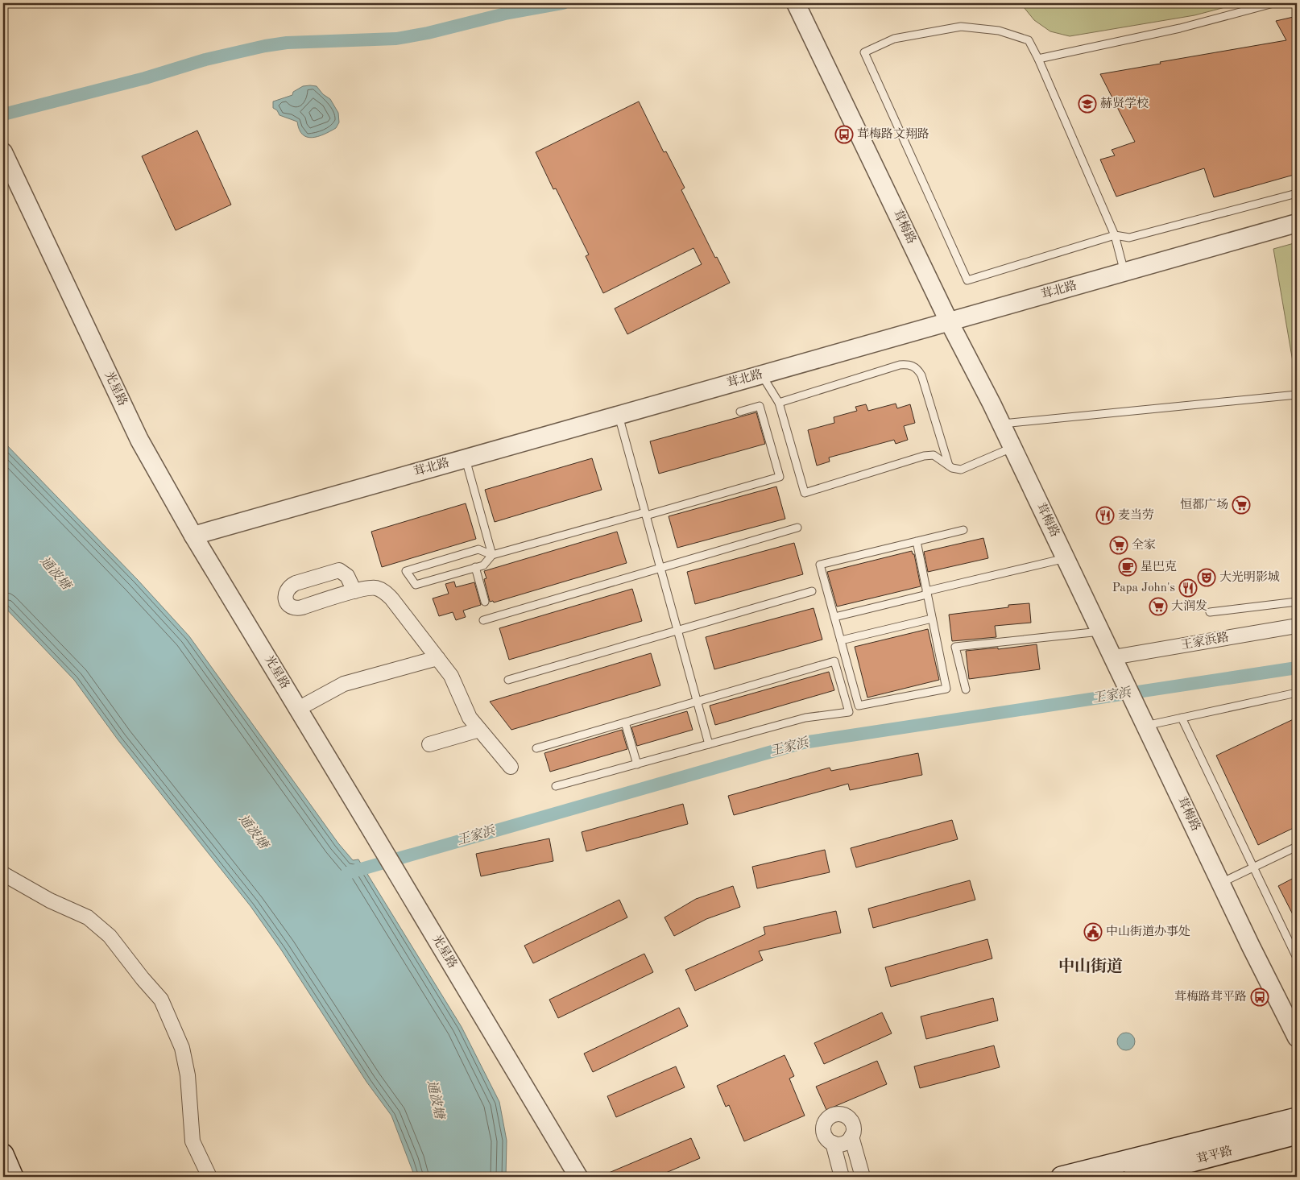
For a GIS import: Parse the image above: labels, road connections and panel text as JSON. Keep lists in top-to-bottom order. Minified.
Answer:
{"streets":{"main road":["茸平路"],"street":["茸梅路","茸北路","光星路","王家浜路"]},"crossings":[["茸梅路","茸北路"],["茸梅路","王家浜路"],["茸北路","光星路"]],"districts":["中山街道"],"water":["通波塘","王家浜"],"places":{"school or university":["赫贤学校"],"bus stop":["茸梅路文翔路","茸梅路茸平路"],"supermarket":["恒都广场","全家","大润发"],"restaurant":["麦当劳","Papa John's"],"cafe":["星巴克"],"theatre":["大光明影城"],"public building":["中山街道办事处"]}}
